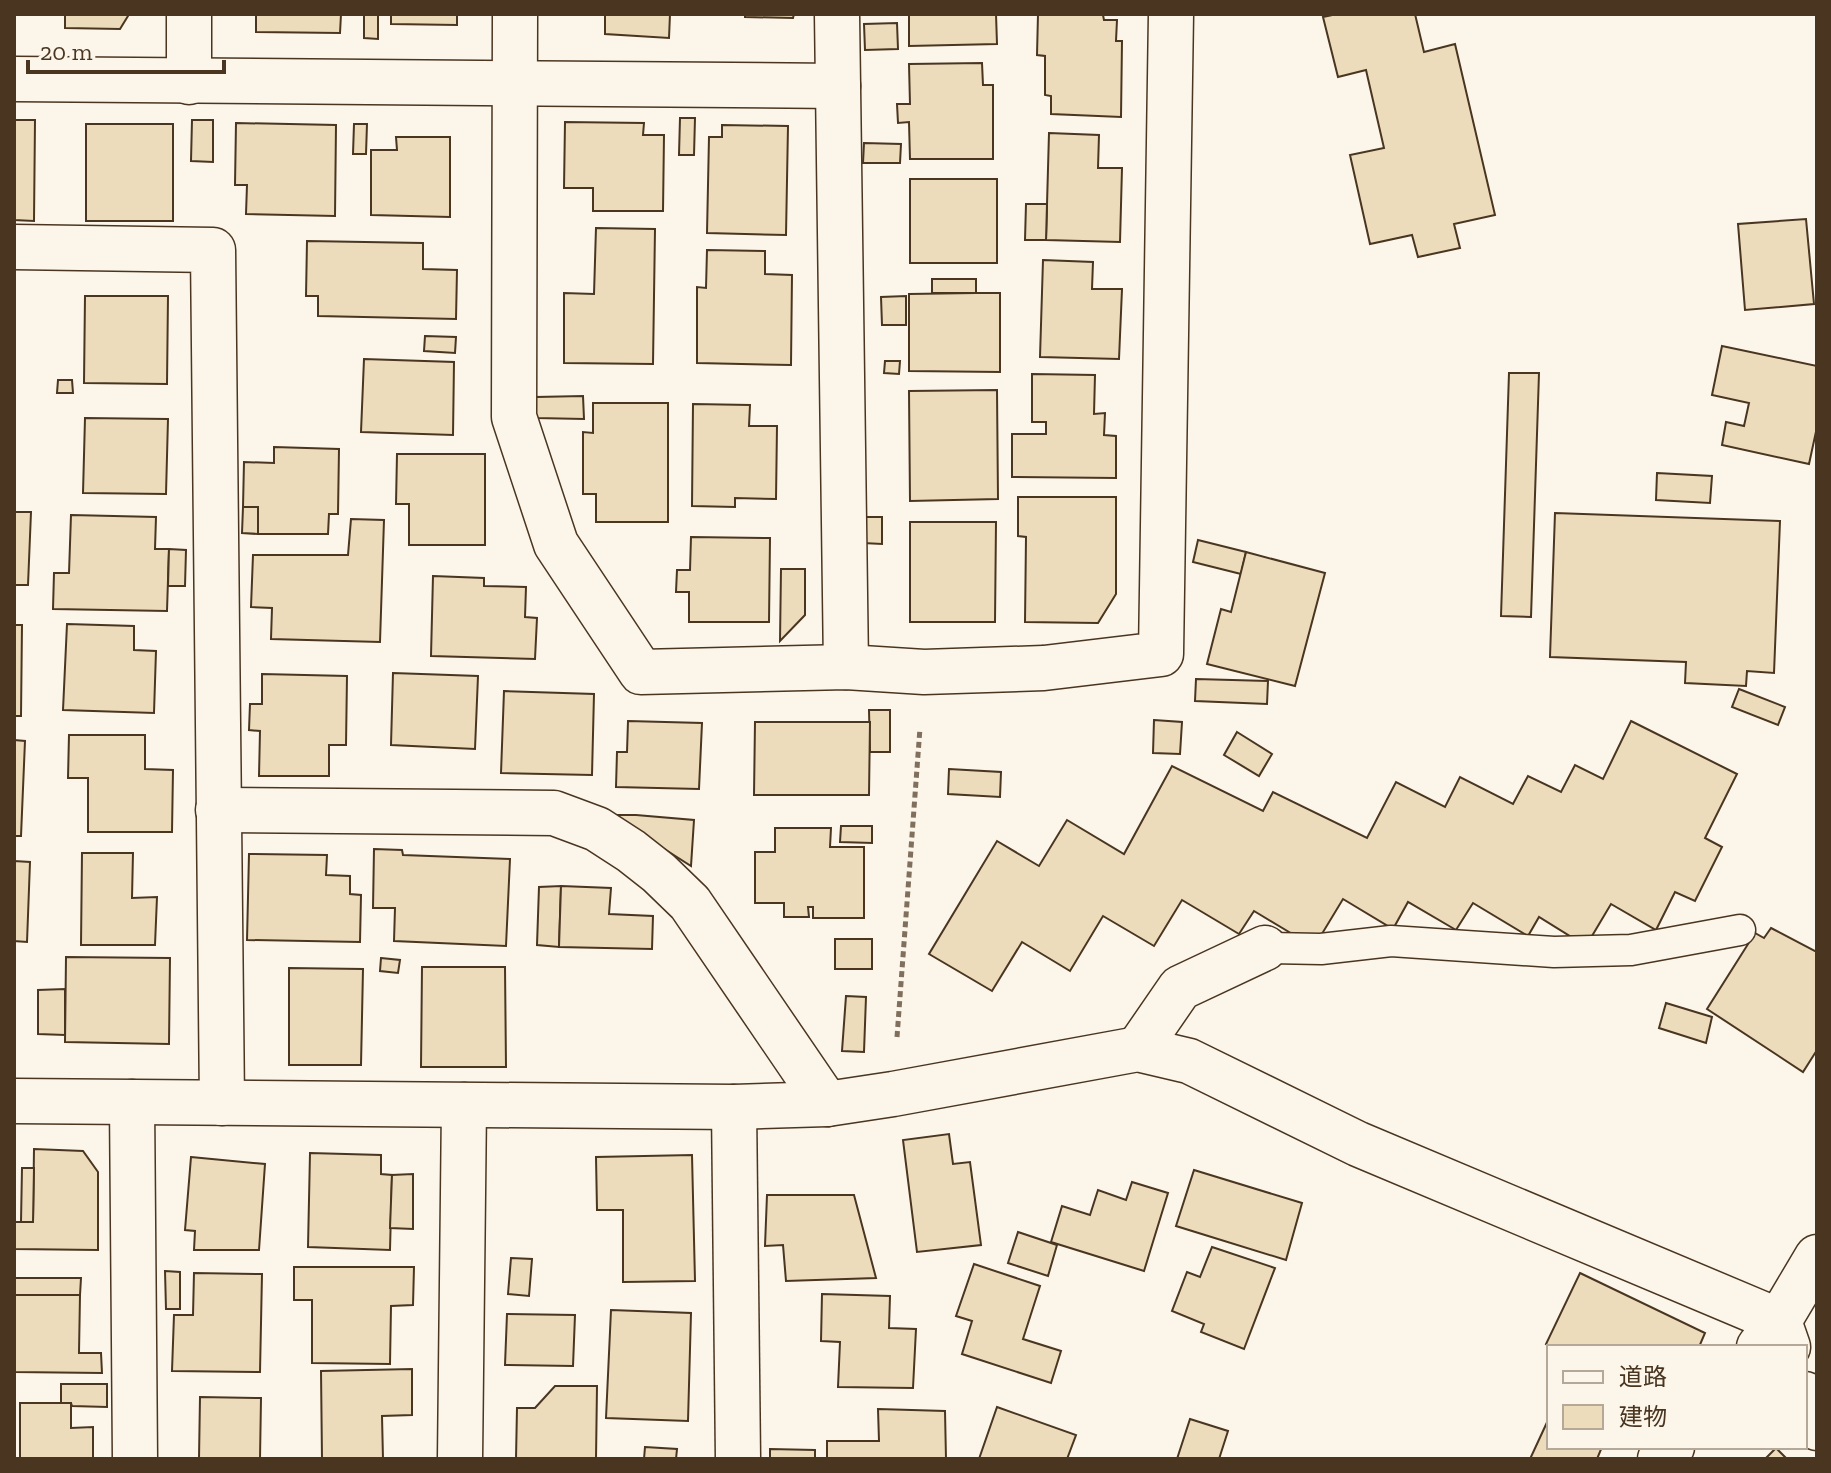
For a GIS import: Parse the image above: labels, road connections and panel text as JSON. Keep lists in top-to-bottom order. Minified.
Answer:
{"legend":["道路","建物"],"scale_bar":"20 m"}
